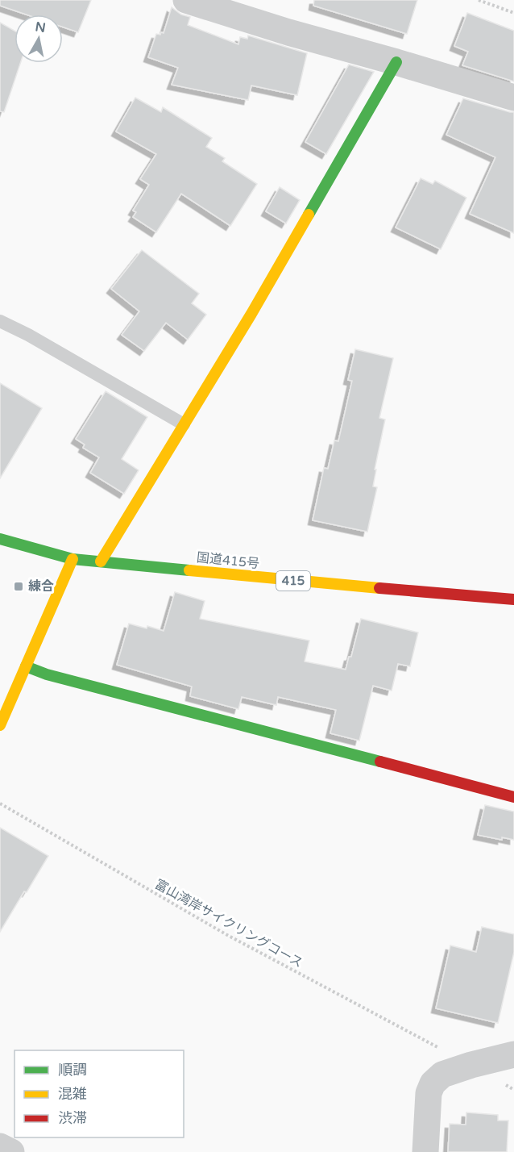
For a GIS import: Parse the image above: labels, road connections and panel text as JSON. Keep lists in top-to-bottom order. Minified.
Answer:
{"streets":{"main road":["国道415号","415"],"path":["富山湾岸サイクリングコース"]},"places":{"transit":["練合"]},"legend":["順調","混雑","渋滞"],"north":"top"}
